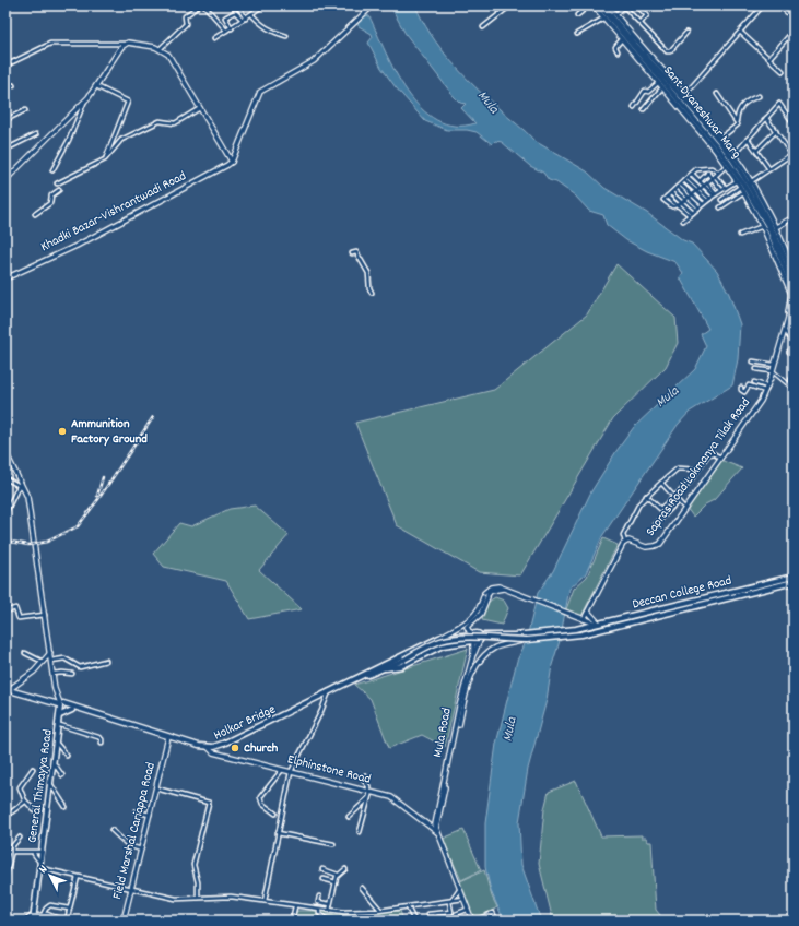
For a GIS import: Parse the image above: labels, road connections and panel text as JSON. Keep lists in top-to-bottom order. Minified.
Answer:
{"streets":{"main road":["Sant Dyaneshwar Marg","Deccan College Road","Elphinstone Road","General Thimayya Road"],"street":["Khadki Bazar-Vishrantwadi Road","Sapras Road Lokmanya Tilak Road","Mula Road","Field Marshal Cariappa Road"]},"crossings":[["Sant Dyaneshwar Marg","Sapras Road Lokmanya Tilak Road"],["Mula Road","Elphinstone Road"],["Elphinstone Road","General Thimayya Road"],["Elphinstone Road","Field Marshal Cariappa Road"]],"water":["Mula"],"places":["Ammunition Factory Ground","Church"],"north":"top left"}
